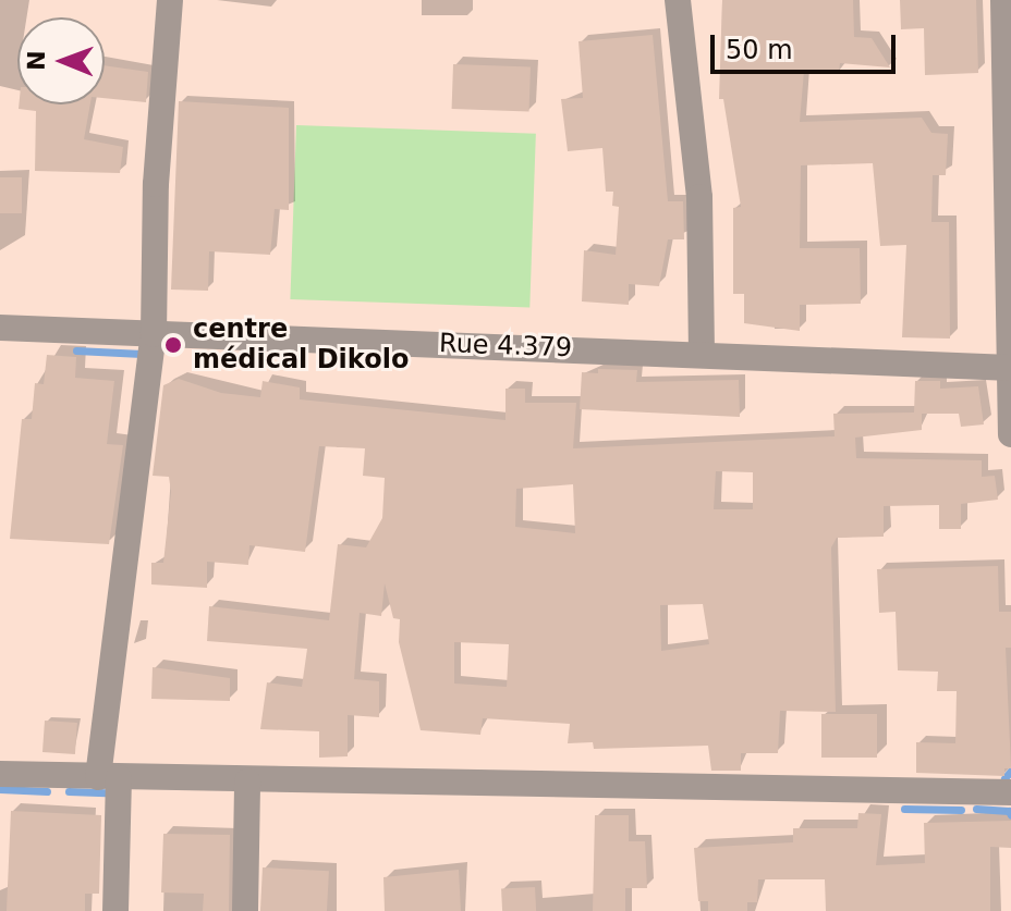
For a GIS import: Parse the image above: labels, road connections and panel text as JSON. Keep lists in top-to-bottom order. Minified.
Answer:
{"streets":{"street":["Rue 4.379"]},"places":["centre médical Dikolo"],"scale_bar":"50 m","north":"left"}
